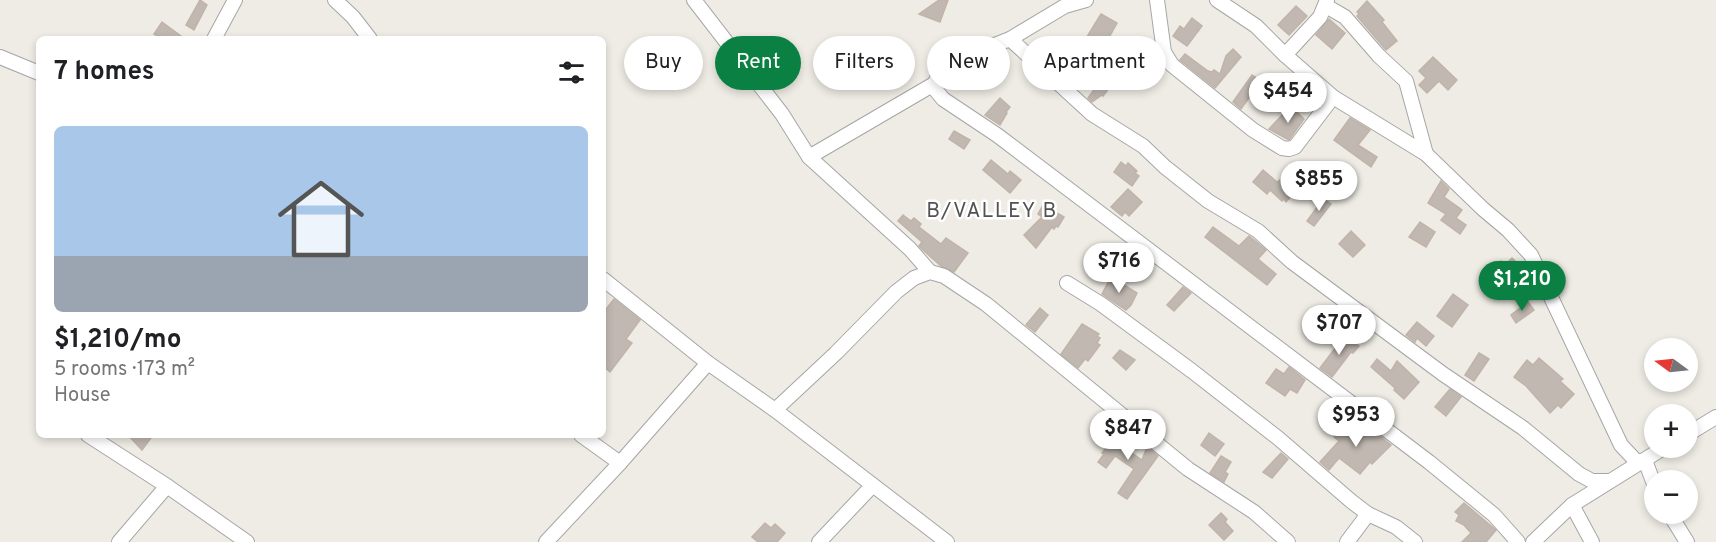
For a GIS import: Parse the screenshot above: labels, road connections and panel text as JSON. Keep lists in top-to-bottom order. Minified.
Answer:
{"districts":["B/VALLEY B"],"north":"left","page":{"chip":["Buy","Rent","Filters","New","Apartment"],"heading":"7 homes","price":["$454","$855","$716","$1,210","$707","$953","$847"],"list":[{"name":"$1,210/mo","note":"5 rooms · 173 m² · House"}],"map_buttons":["+","−"]}}
